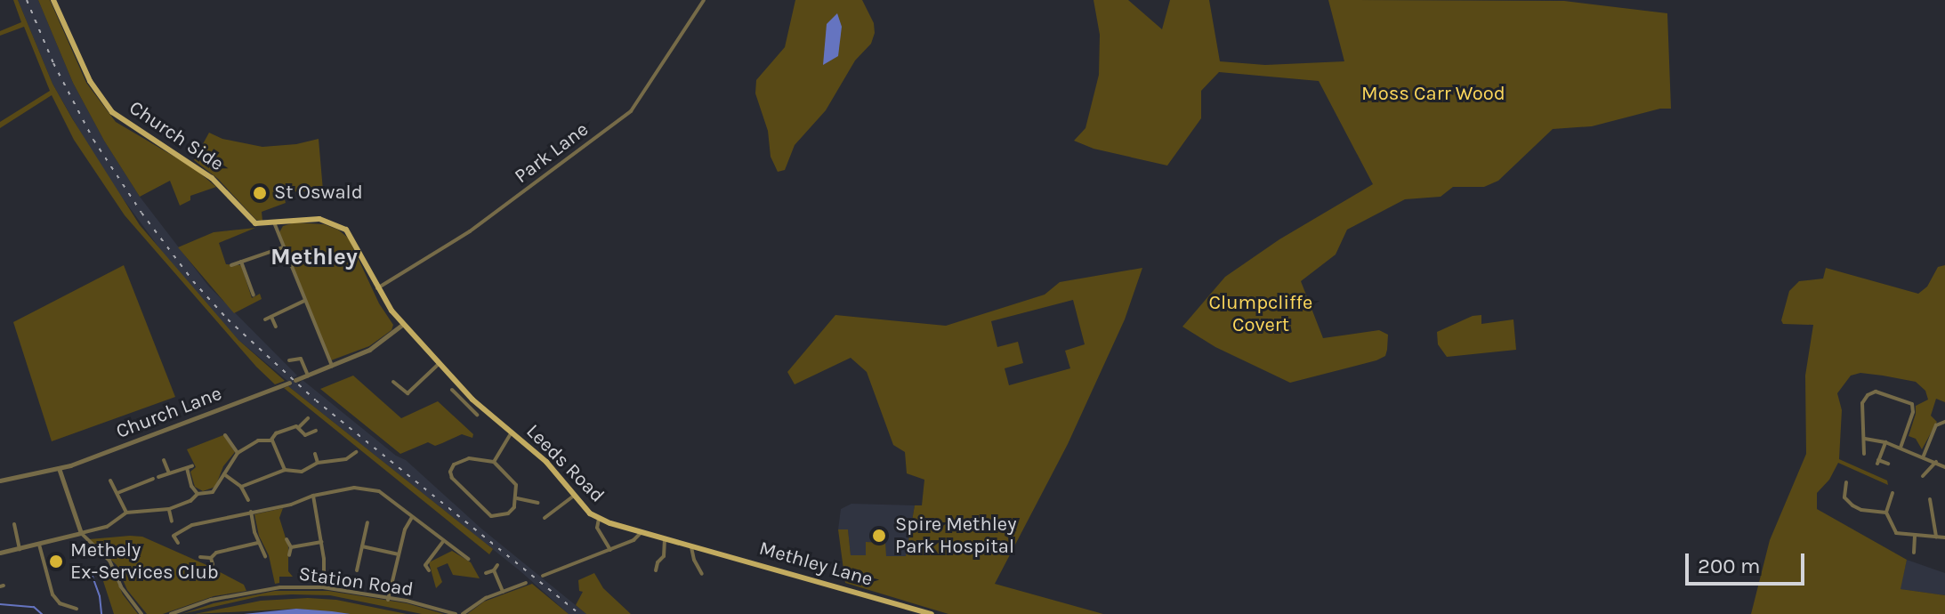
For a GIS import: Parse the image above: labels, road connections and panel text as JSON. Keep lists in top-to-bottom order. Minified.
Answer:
{"streets":{"main road":["Church Side","Leeds Road","Methley Lane"],"street":["Park Lane","Church Lane","Station Road"]},"crossings":[["Church Side","Park Lane"],["Church Side","Church Lane"],["Church Side","Leeds Road"],["Church Lane","Leeds Road"],["Leeds Road","Methley Lane"]],"districts":["Methley"],"parks":["Moss Carr Wood","Clumpcliffe Covert"],"places":["St Oswald","Spire Methley Park Hospital","Methely Ex-Services Club"],"scale_bar":"200 m"}
